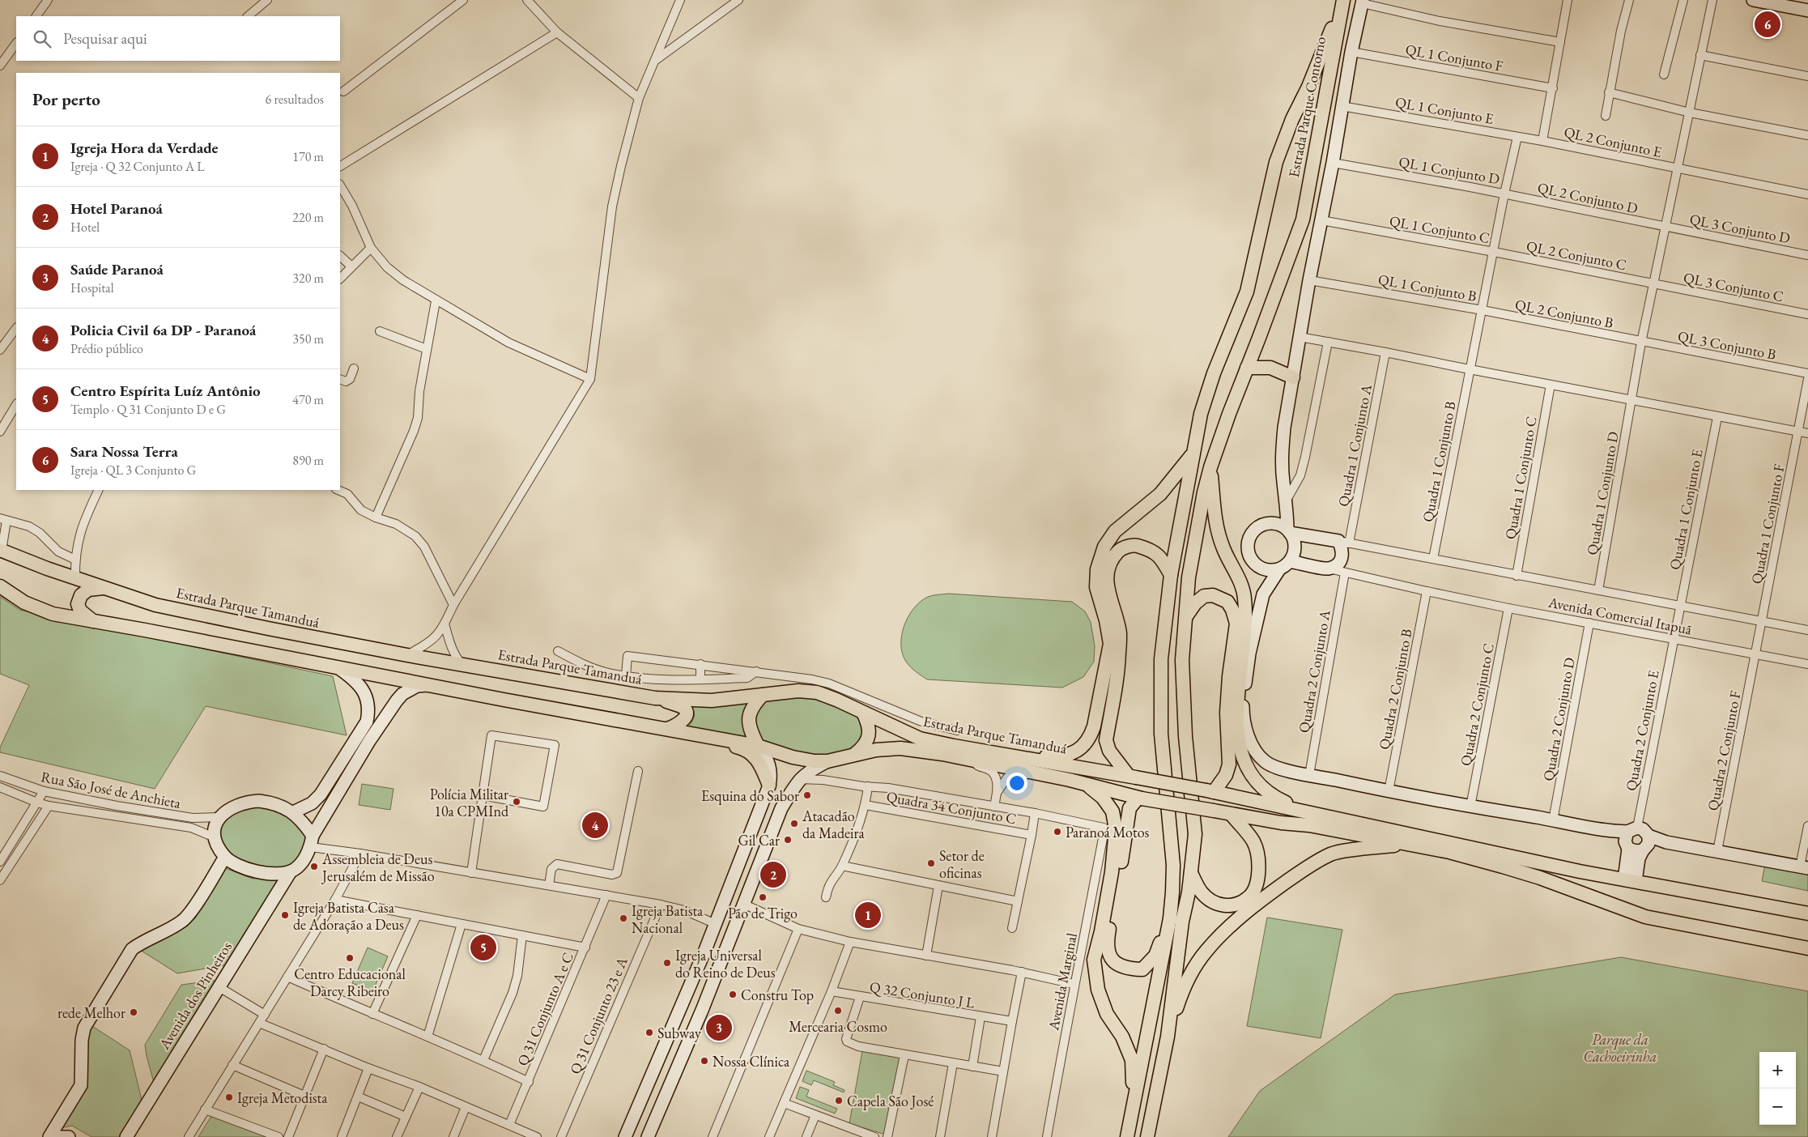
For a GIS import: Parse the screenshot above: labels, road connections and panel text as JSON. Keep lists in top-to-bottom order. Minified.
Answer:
{"streets":{"main road":["Estrada Parque Contorno","Estrada Parque Tamanduá"],"street":["QL 1 Conjunto F","QL 1 Conjunto E","QL 2 Conjunto E","QL 1 Conjunto D","QL 2 Conjunto D","QL 3 Conjunto D","QL 1 Conjunto C","QL 2 Conjunto C","QL 3 Conjunto C","QL 1 Conjunto B","QL 2 Conjunto B","QL 3 Conjunto B","Quadra 1 Conjunto A","Quadra 1 Conjunto B","Quadra 1 Conjunto C","Quadra 1 Conjunto D","Quadra 1 Conjunto E","Quadra 1 Conjunto F","Avenida Comercial Itapuã","Quadra 2 Conjunto A","Quadra 2 Conjunto B","Quadra 2 Conjunto C","Quadra 2 Conjunto D","Quadra 2 Conjunto E","Quadra 2 Conjunto F","Rua São José de Anchieta","Quadra 34 Conjunto C","Avenida Marginal","Q 32 Conjunto J L","Avenida dos Pinheiros","Q 31 Conjunto A e C","Q 31 Conjunto 23 e A"]},"crossings":[["QL 1 Conjunto E","QL 2 Conjunto E"],["QL 1 Conjunto E","QL 1 Conjunto D"],["QL 2 Conjunto E","Quadra 1 Conjunto D"],["QL 1 Conjunto D","QL 2 Conjunto D"],["QL 1 Conjunto D","QL 1 Conjunto C"],["QL 2 Conjunto D","QL 3 Conjunto D"],["QL 2 Conjunto D","QL 1 Conjunto C"],["QL 2 Conjunto D","Quadra 1 Conjunto D"],["QL 3 Conjunto D","Quadra 1 Conjunto D"],["QL 1 Conjunto C","QL 2 Conjunto C"],["QL 1 Conjunto C","QL 1 Conjunto B"],["QL 2 Conjunto C","QL 3 Conjunto C"],["QL 2 Conjunto C","QL 1 Conjunto B"],["QL 2 Conjunto C","Quadra 1 Conjunto D"],["QL 3 Conjunto C","Quadra 1 Conjunto D"],["QL 1 Conjunto B","QL 2 Conjunto B"],["QL 1 Conjunto B","Quadra 1 Conjunto B"],["QL 2 Conjunto B","QL 3 Conjunto B"],["QL 2 Conjunto B","Quadra 1 Conjunto B"],["QL 2 Conjunto B","Quadra 1 Conjunto D"],["QL 3 Conjunto B","Quadra 1 Conjunto D"],["Quadra 1 Conjunto A","Avenida Comercial Itapuã"],["Quadra 1 Conjunto B","Avenida Comercial Itapuã"],["Quadra 1 Conjunto C","Avenida Comercial Itapuã"],["Quadra 1 Conjunto D","Avenida Comercial Itapuã"],["Quadra 1 Conjunto E","Avenida Comercial Itapuã"],["Quadra 1 Conjunto E","Quadra 2 Conjunto E"],["Quadra 1 Conjunto F","Avenida Comercial Itapuã"],["Quadra 1 Conjunto F","Quadra 2 Conjunto F"],["Avenida Comercial Itapuã","Quadra 2 Conjunto A"],["Avenida Comercial Itapuã","Quadra 2 Conjunto B"],["Avenida Comercial Itapuã","Quadra 2 Conjunto C"],["Avenida Comercial Itapuã","Quadra 2 Conjunto D"],["Avenida Comercial Itapuã","Quadra 2 Conjunto E"],["Avenida Comercial Itapuã","Quadra 2 Conjunto F"],["Rua São José de Anchieta","Avenida dos Pinheiros"]],"parks":["Parque da Cachoeirinha"],"places":["Esquina do Sabor","Polícia Militar 10a CPMInd","Atacadão da Madeira","Paranoá Motos","Gil Car","Setor de oficinas","Assembleia de Deus Jerusalém de Missão","Pão de Trigo","Igreja Batista Casa de Adoração a Deus","Igreja Batista Nacional","Centro Educacional Darcy Ribeiro","Igreja Universal do Reino de Deus","Constru Top","Mercearia Cosmo","rede Melhor","Subway","Nossa Clínica","Igreja Metodista","Capela São José"],"page":{"pins":["6","4","2","1","5","3"],"search":"Pesquisar aqui","heading":["Por perto","6 resultados"],"list":[{"mark":"1","name":"Igreja Hora da Verdade","note":"Igreja · Q 32 Conjunto A L","value":"170 m"},{"mark":"2","name":"Hotel Paranoá","note":"Hotel","value":"220 m"},{"mark":"3","name":"Saúde Paranoá","note":"Hospital","value":"320 m"},{"mark":"4","name":"Policia Civil 6a DP - Paranoá","note":"Prédio público","value":"350 m"},{"mark":"5","name":"Centro Espírita Luíz Antônio","note":"Templo · Q 31 Conjunto D e G","value":"470 m"},{"mark":"6","name":"Sara Nossa Terra","note":"Igreja · QL 3 Conjunto G","value":"890 m"}],"map_buttons":["+","−"]}}
